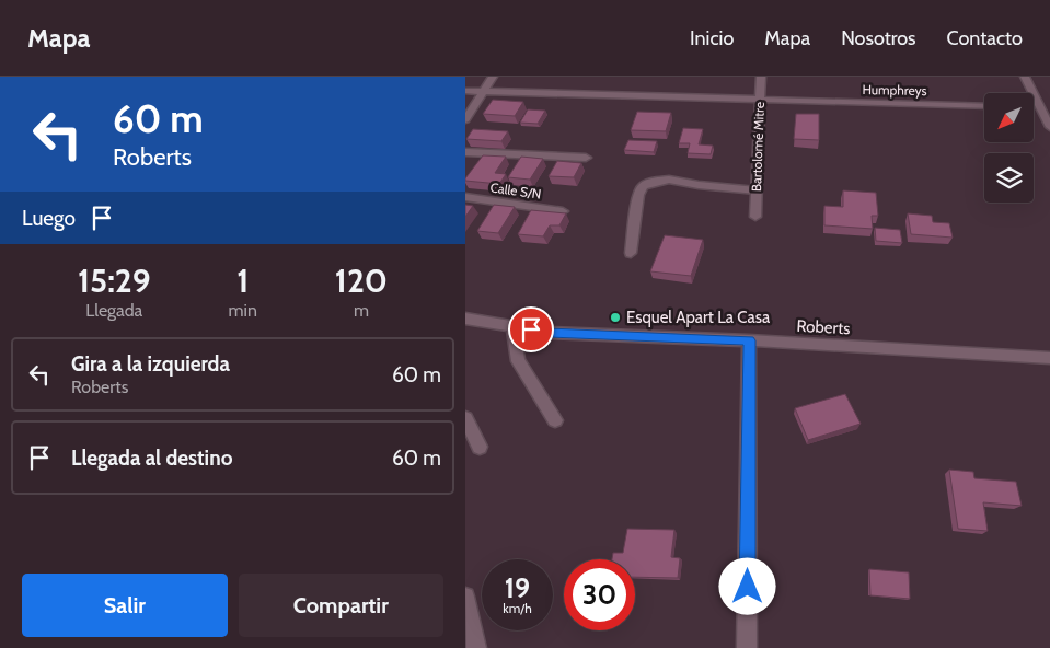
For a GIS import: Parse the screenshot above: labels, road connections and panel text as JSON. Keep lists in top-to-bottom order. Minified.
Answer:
{"streets":{"street":["Humphreys","Bartolomé Mitre","Calle S/N","Roberts"]},"crossings":[["Humphreys","Bartolomé Mitre"]],"places":["Esquel Apart La Casa"],"north":"bottom left","page":{"header":"Mapa","nav":["Inicio","Mapa","Nosotros","Contacto"],"turn":["60 m","Roberts"],"then":"Luego","eta":["15:29","Llegada","1","min","120","m"],"list":[{"name":"Gira a la izquierda","note":"Roberts","value":"60 m"},{"name":"Llegada al destino","value":"60 m"}],"speed":"19 km/h","limit":"30","buttons":["Salir","Compartir"]}}
